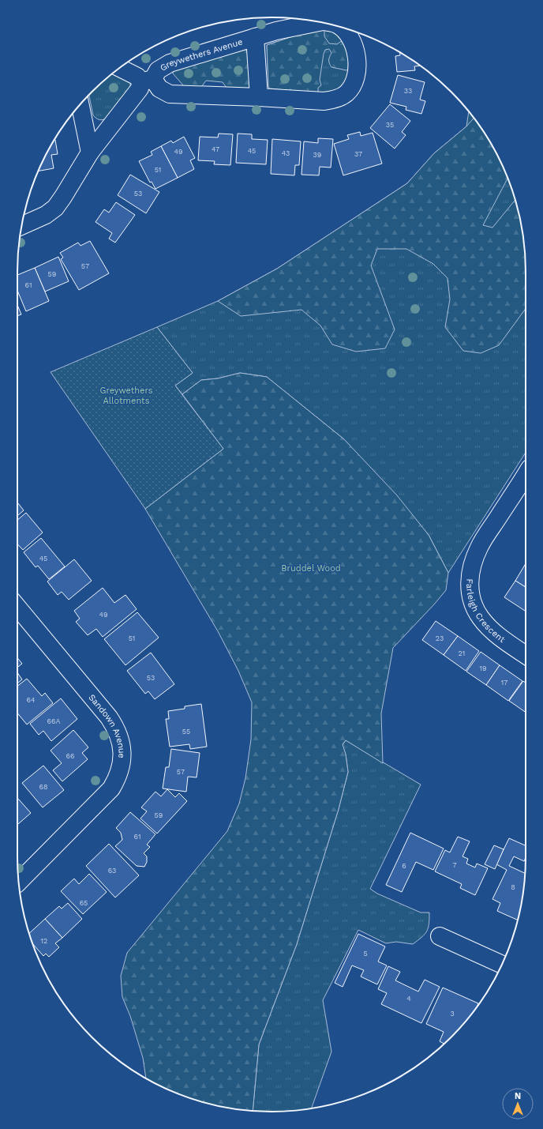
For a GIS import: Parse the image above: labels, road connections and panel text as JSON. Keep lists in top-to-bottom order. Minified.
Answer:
{"streets":{"street":["Greywethers Avenue","Farleigh Crescent","Sandown Avenue"]},"parks":["Greywethers Allotments","Bruddel Wood"],"house_numbers":["33","35","47","45","49","43","37","39","51","53","57","59","61","45","49","51","23","21","19","53","17","64","66A","55","66","57","68","59","61","7","6","63","8","65","12","5","4","3"],"north":"top"}
